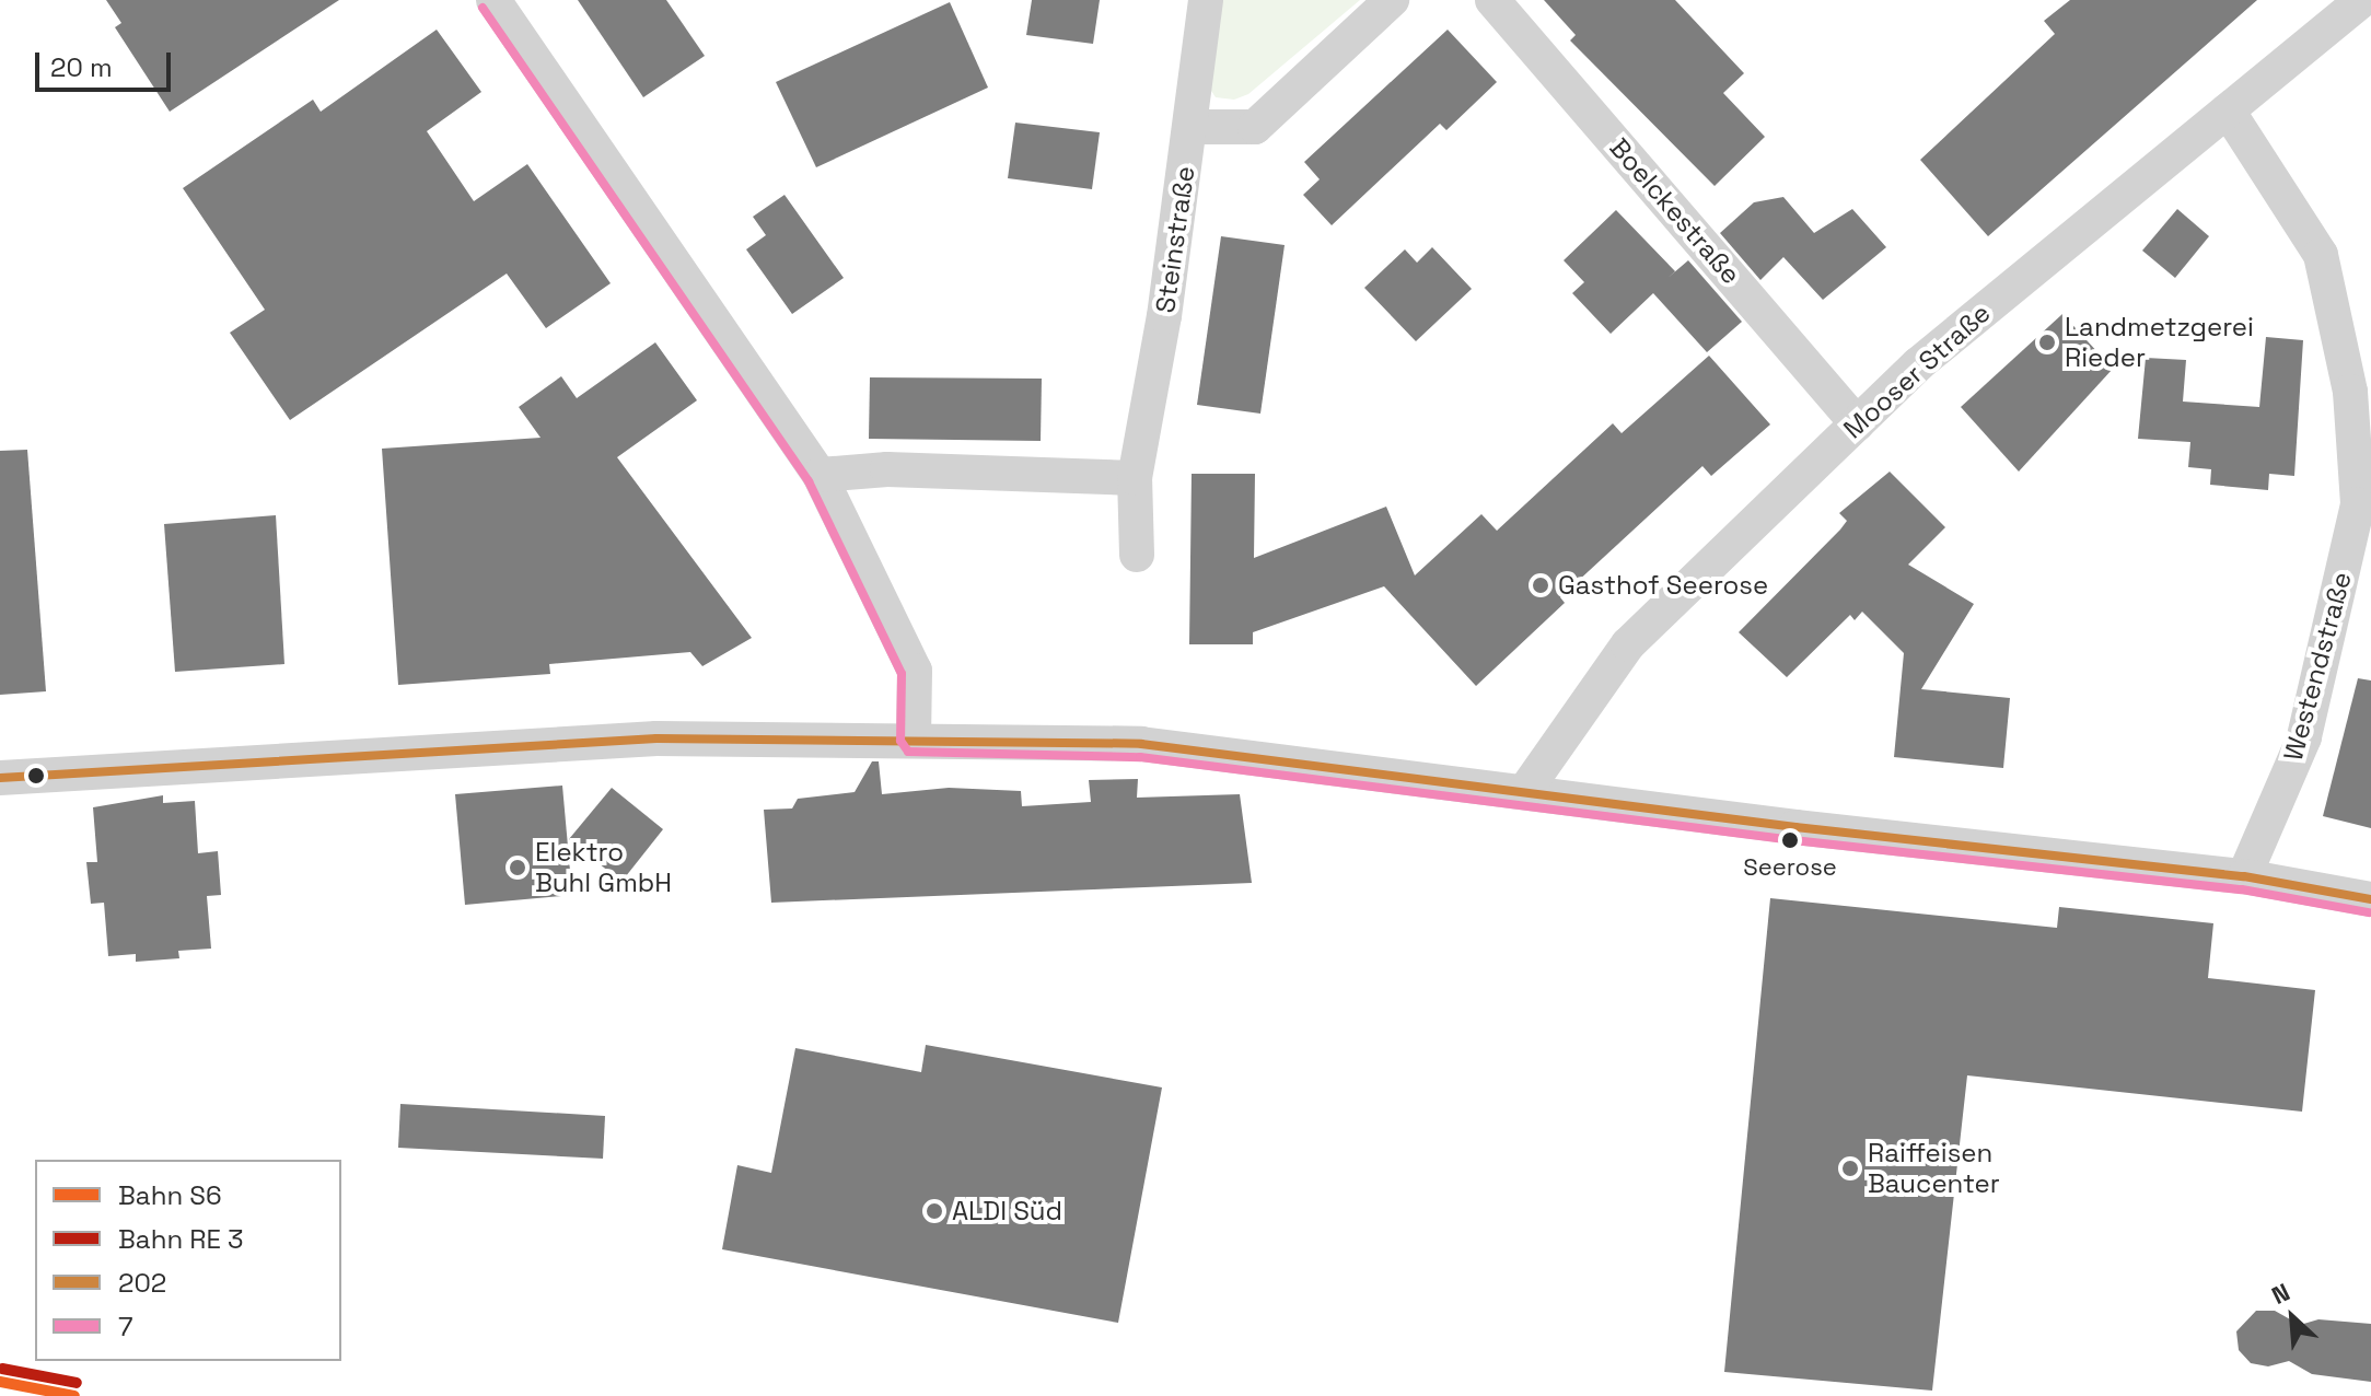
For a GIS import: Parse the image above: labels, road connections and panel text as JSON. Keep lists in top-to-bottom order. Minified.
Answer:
{"streets":{"street":["Boelckestraße","Steinstraße","Mooser Straße","Westendstraße"]},"crossings":[["Boelckestraße","Mooser Straße"],["Mooser Straße","Westendstraße"]],"places":["Landmetzgerei Rieder","Gasthof Seerose","Seerose","Elektro Buhl GmbH","Raiffeisen Baucenter","ALDI Süd"],"lines":["transit line 7","transit line 202","rail line S6"],"legend":["Bahn S6","Bahn RE 3","202","7"],"scale_bar":"20 m","north":"top left"}
